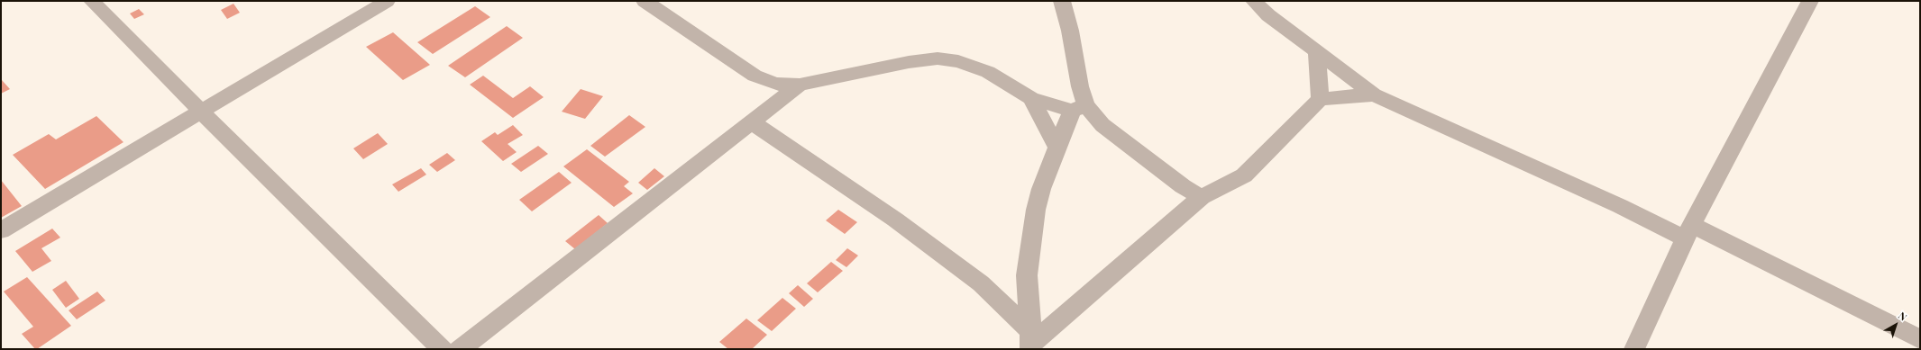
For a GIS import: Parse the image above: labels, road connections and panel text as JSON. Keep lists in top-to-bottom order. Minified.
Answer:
{"north":"top right"}
